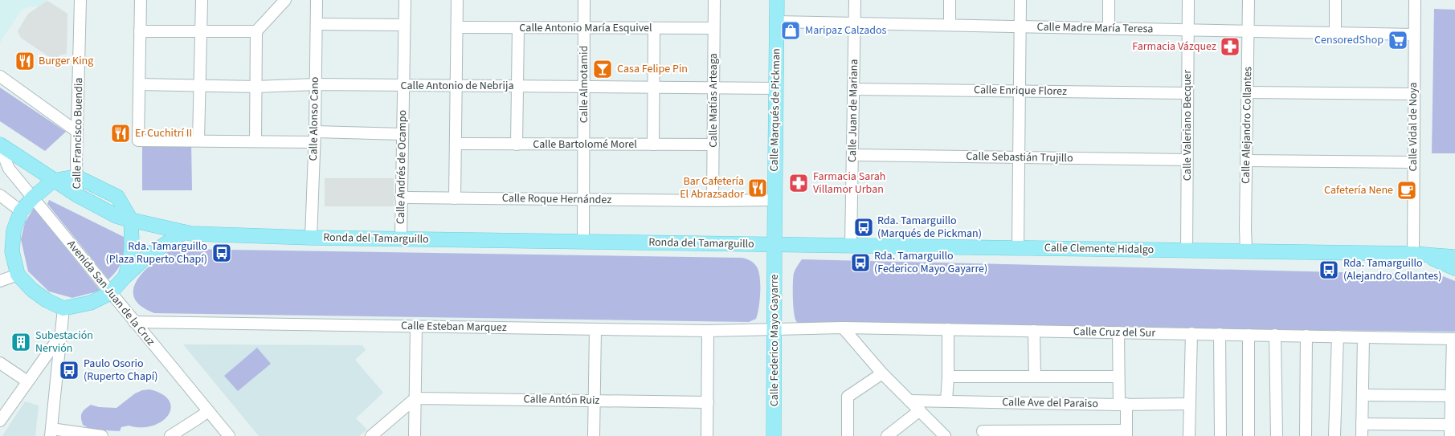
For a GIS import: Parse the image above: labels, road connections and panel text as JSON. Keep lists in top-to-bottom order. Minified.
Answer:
{"streets":{"main road":["Calle Marqués de Pickman","Ronda del Tamarguillo","Calle Clemente Hidalgo","Calle Federico Mayo Gayarre"],"street":["Calle Antonio María Esquivel","Calle Madre María Teresa","Calle Almotamid","Calle Antonio de Nebrija","Calle Enrique Florez","Calle Matías Arteaga","Calle Juan de Mariana","Calle Alonso Cano","Calle Valeriano Becquer","Calle Alejandro Collantes","Calle Vidal de Noya","Calle Francisco Buendia","Calle Bartolomé Morel","Calle Sebastián Trujillo","Calle Andrés de Ocampo","Calle Roque Hernández","Avenida San Juan de la Cruz","Calle Esteban Marquez","Calle Cruz del Sur","Calle Antón Ruiz","Calle Ave del Paraiso"]},"crossings":[["Calle Antonio María Esquivel","Calle Almotamid"],["Calle Antonio María Esquivel","Calle Matías Arteaga"],["Calle Madre María Teresa","Calle Marqués de Pickman"],["Calle Madre María Teresa","Calle Juan de Mariana"],["Calle Madre María Teresa","Calle Valeriano Becquer"],["Calle Madre María Teresa","Calle Alejandro Collantes"],["Calle Madre María Teresa","Calle Vidal de Noya"],["Calle Almotamid","Calle Antonio de Nebrija"],["Calle Almotamid","Calle Bartolomé Morel"],["Calle Almotamid","Calle Roque Hernández"],["Calle Almotamid","Ronda del Tamarguillo"],["Calle Antonio de Nebrija","Calle Matías Arteaga"],["Calle Antonio de Nebrija","Calle Marqués de Pickman"],["Calle Antonio de Nebrija","Calle Alonso Cano"],["Calle Antonio de Nebrija","Calle Andrés de Ocampo"],["Calle Enrique Florez","Calle Juan de Mariana"],["Calle Enrique Florez","Calle Valeriano Becquer"],["Calle Matías Arteaga","Calle Bartolomé Morel"],["Calle Matías Arteaga","Calle Roque Hernández"],["Calle Marqués de Pickman","Calle Roque Hernández"],["Calle Marqués de Pickman","Ronda del Tamarguillo"],["Calle Marqués de Pickman","Calle Clemente Hidalgo"],["Calle Marqués de Pickman","Calle Federico Mayo Gayarre"],["Calle Juan de Mariana","Calle Sebastián Trujillo"],["Calle Juan de Mariana","Calle Clemente Hidalgo"],["Calle Alonso Cano","Ronda del Tamarguillo"],["Calle Valeriano Becquer","Calle Sebastián Trujillo"],["Calle Valeriano Becquer","Calle Clemente Hidalgo"],["Calle Alejandro Collantes","Calle Clemente Hidalgo"],["Calle Vidal de Noya","Calle Clemente Hidalgo"],["Calle Francisco Buendia","Ronda del Tamarguillo"],["Calle Andrés de Ocampo","Calle Roque Hernández"],["Calle Andrés de Ocampo","Ronda del Tamarguillo"],["Ronda del Tamarguillo","Calle Clemente Hidalgo"],["Ronda del Tamarguillo","Avenida San Juan de la Cruz"],["Ronda del Tamarguillo","Calle Federico Mayo Gayarre"],["Calle Clemente Hidalgo","Calle Federico Mayo Gayarre"],["Avenida San Juan de la Cruz","Calle Esteban Marquez"],["Calle Esteban Marquez","Calle Cruz del Sur"],["Calle Esteban Marquez","Calle Federico Mayo Gayarre"],["Calle Cruz del Sur","Calle Federico Mayo Gayarre"]],"places":{"shop":["Maripaz Calzados"],"supermarket":["CensoredShop"],"pharmacy":["Farmacia Vázquez","Farmacia Sarah Villamor Urban"],"restaurant":["Burger King","Er Cuchitrí II","Bar Cafetería El Abrazsador"],"bar":["Casa Felipe Pin"],"cafe":["Cafetería Nene"],"bus stop":["Rda. Tamarguillo (Marqués de Pickman)","Rda. Tamarguillo (Plaza Ruperto Chapí)","Rda. Tamarguillo (Federico Mayo Gayarre)","Rda. Tamarguillo (Alejandro Collantes)","Paulo Osorio (Ruperto Chapí)"],"building":["Subestación Nervión"]}}
